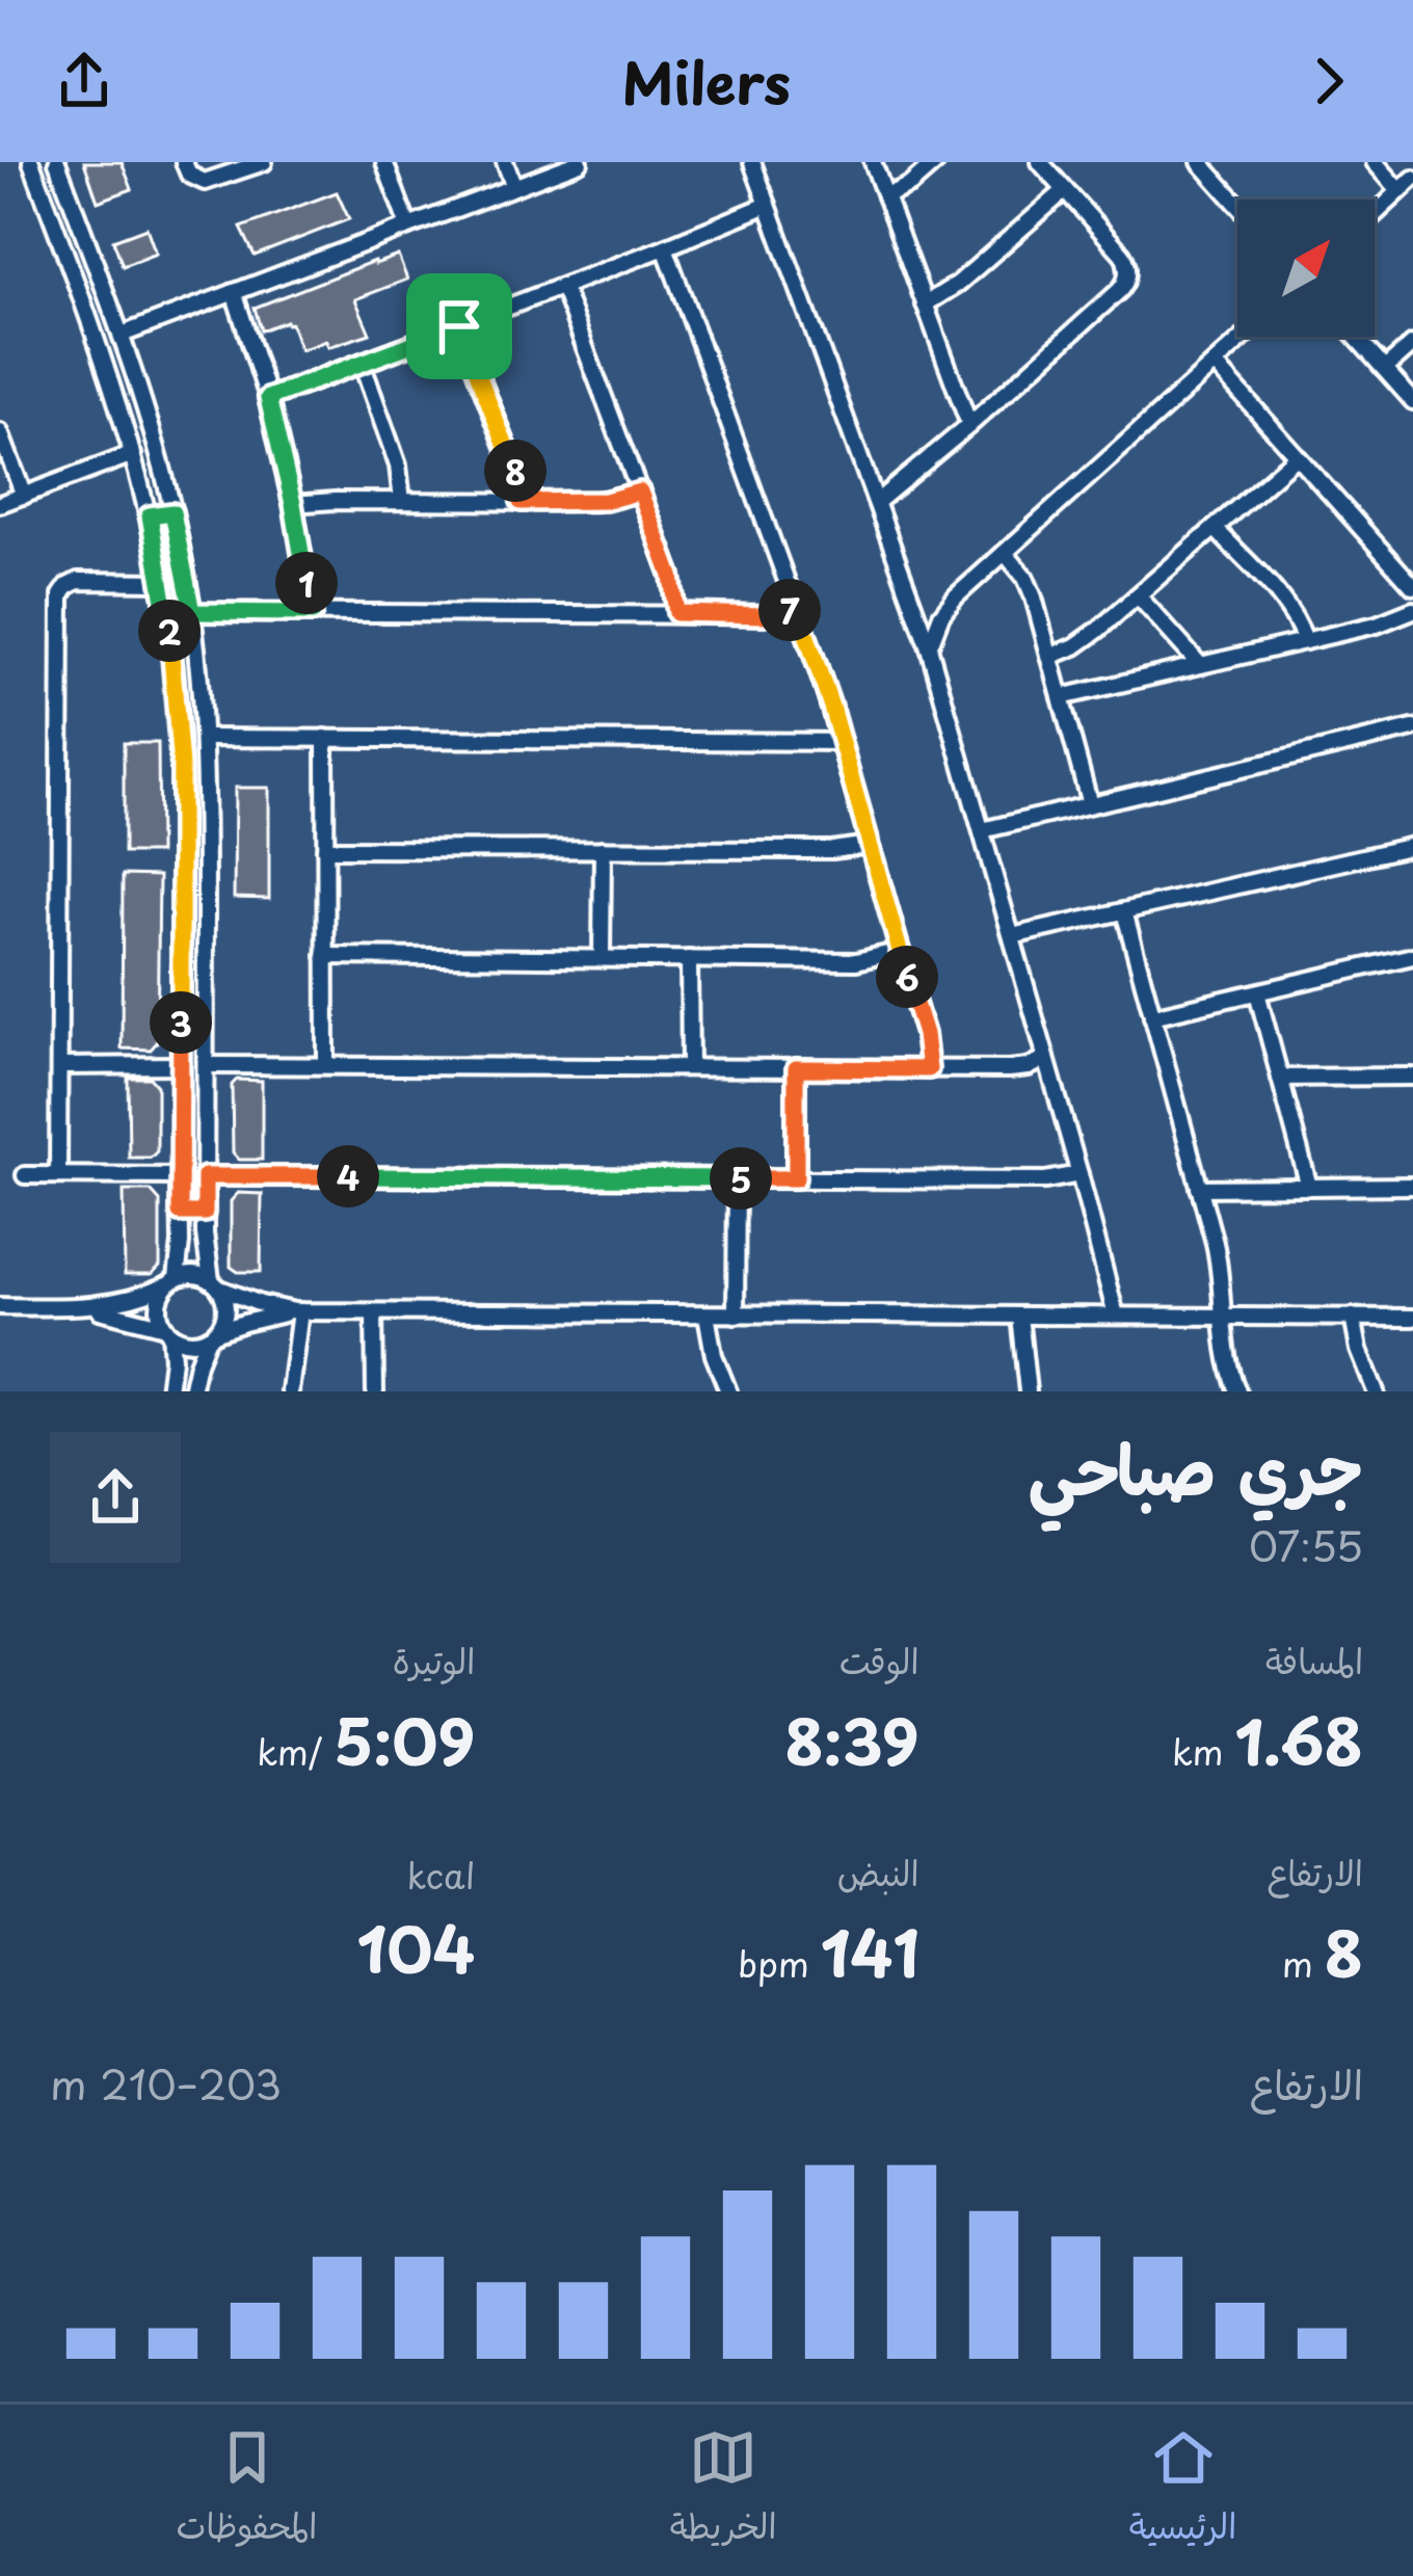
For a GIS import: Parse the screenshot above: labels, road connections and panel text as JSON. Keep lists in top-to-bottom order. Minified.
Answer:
{"north":"top right","page":{"header":"Milers","pins":["8","1","7","2","6","3","4","5"],"heading":["جري صباحي","07:55"],"stats":[["المسافة","1.68 km"],["الوقت","8:39"],["الوتيرة","5:09 /km"],["الارتفاع","8 m"],["النبض","141 bpm"],["kcal","104"]],"chart":["الارتفاع","203–210 m"],"tabs":["الرئيسية","الخريطة","المحفوظات"]}}
